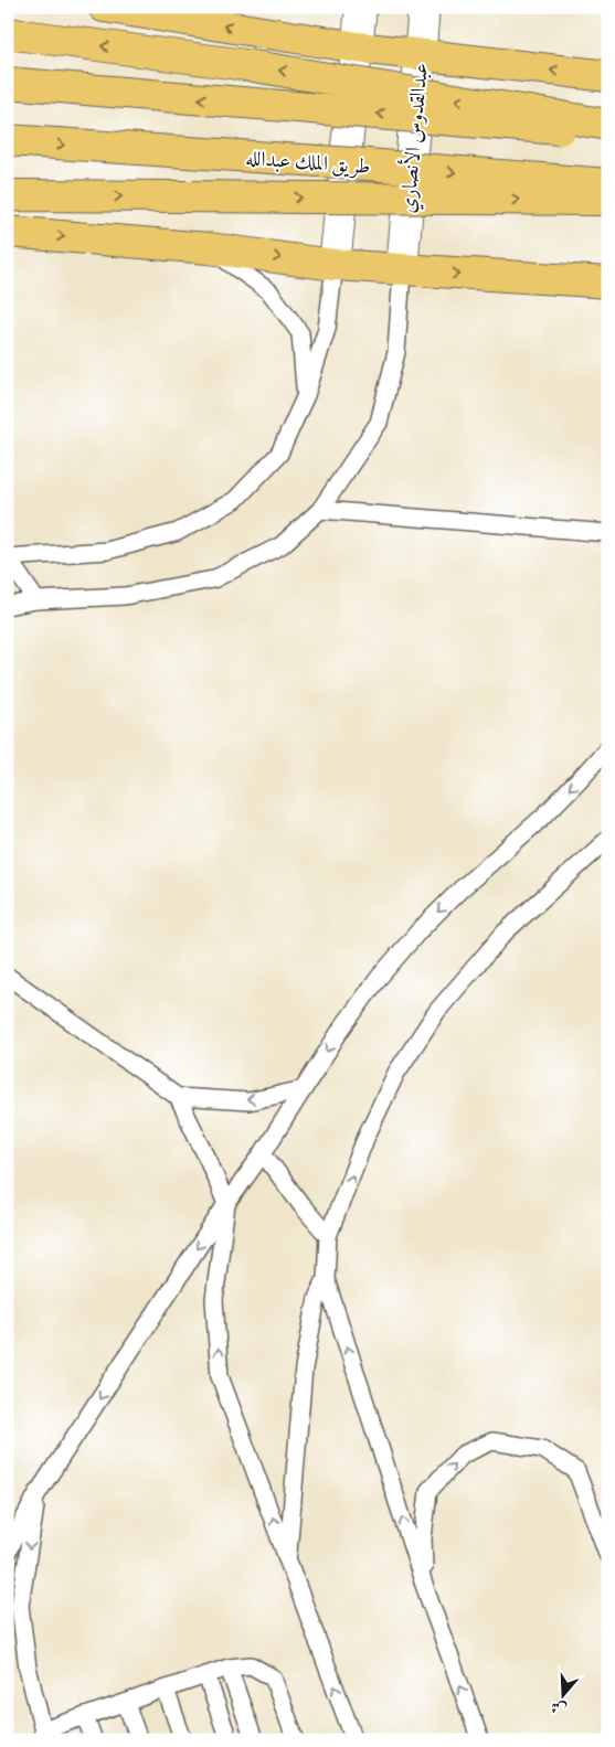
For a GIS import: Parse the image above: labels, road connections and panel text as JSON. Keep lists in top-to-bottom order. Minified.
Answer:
{"streets":{"main road":["طريق الملك عبدالله"],"street":["عبدالقدوس الأنصاري"]},"north":"bottom"}
